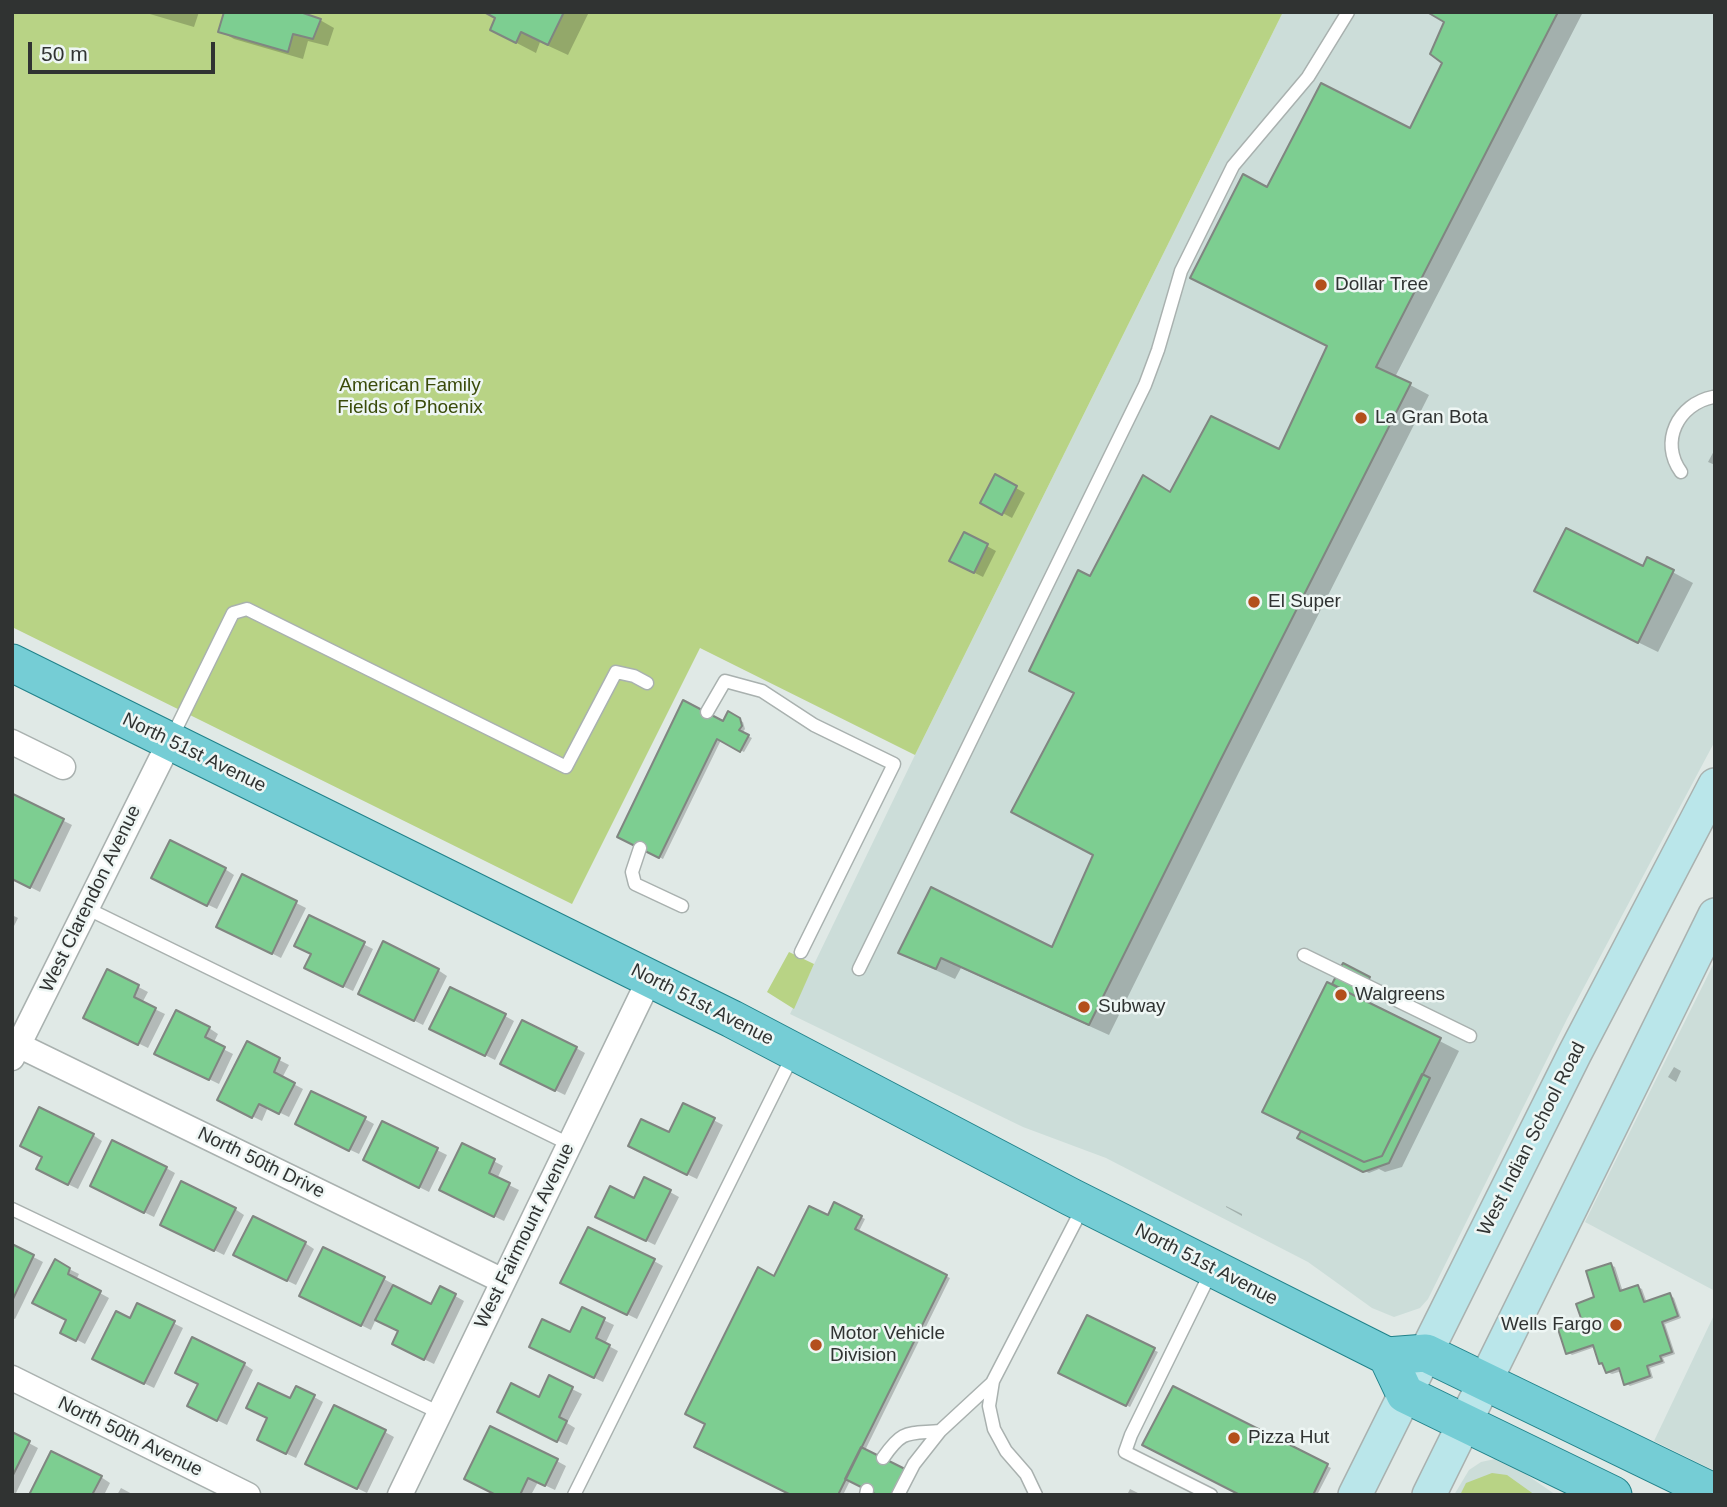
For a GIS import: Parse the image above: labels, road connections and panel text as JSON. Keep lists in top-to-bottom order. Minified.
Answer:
{"streets":{"main road":["North 51st Avenue","West Indian School Road"],"street":["West Clarendon Avenue","North 50th Drive","West Fairmount Avenue","North 50th Avenue"]},"crossings":[["North 51st Avenue","West Clarendon Avenue"],["North 51st Avenue","West Fairmount Avenue"],["West Clarendon Avenue","North 50th Drive"],["North 50th Drive","West Fairmount Avenue"]],"parks":["American Family Fields of Phoenix"],"places":["Dollar Tree","La Gran Bota","El Super","Walgreens","Subway","Wells Fargo","Motor Vehicle Division","Pizza Hut"],"scale_bar":"50 m"}
